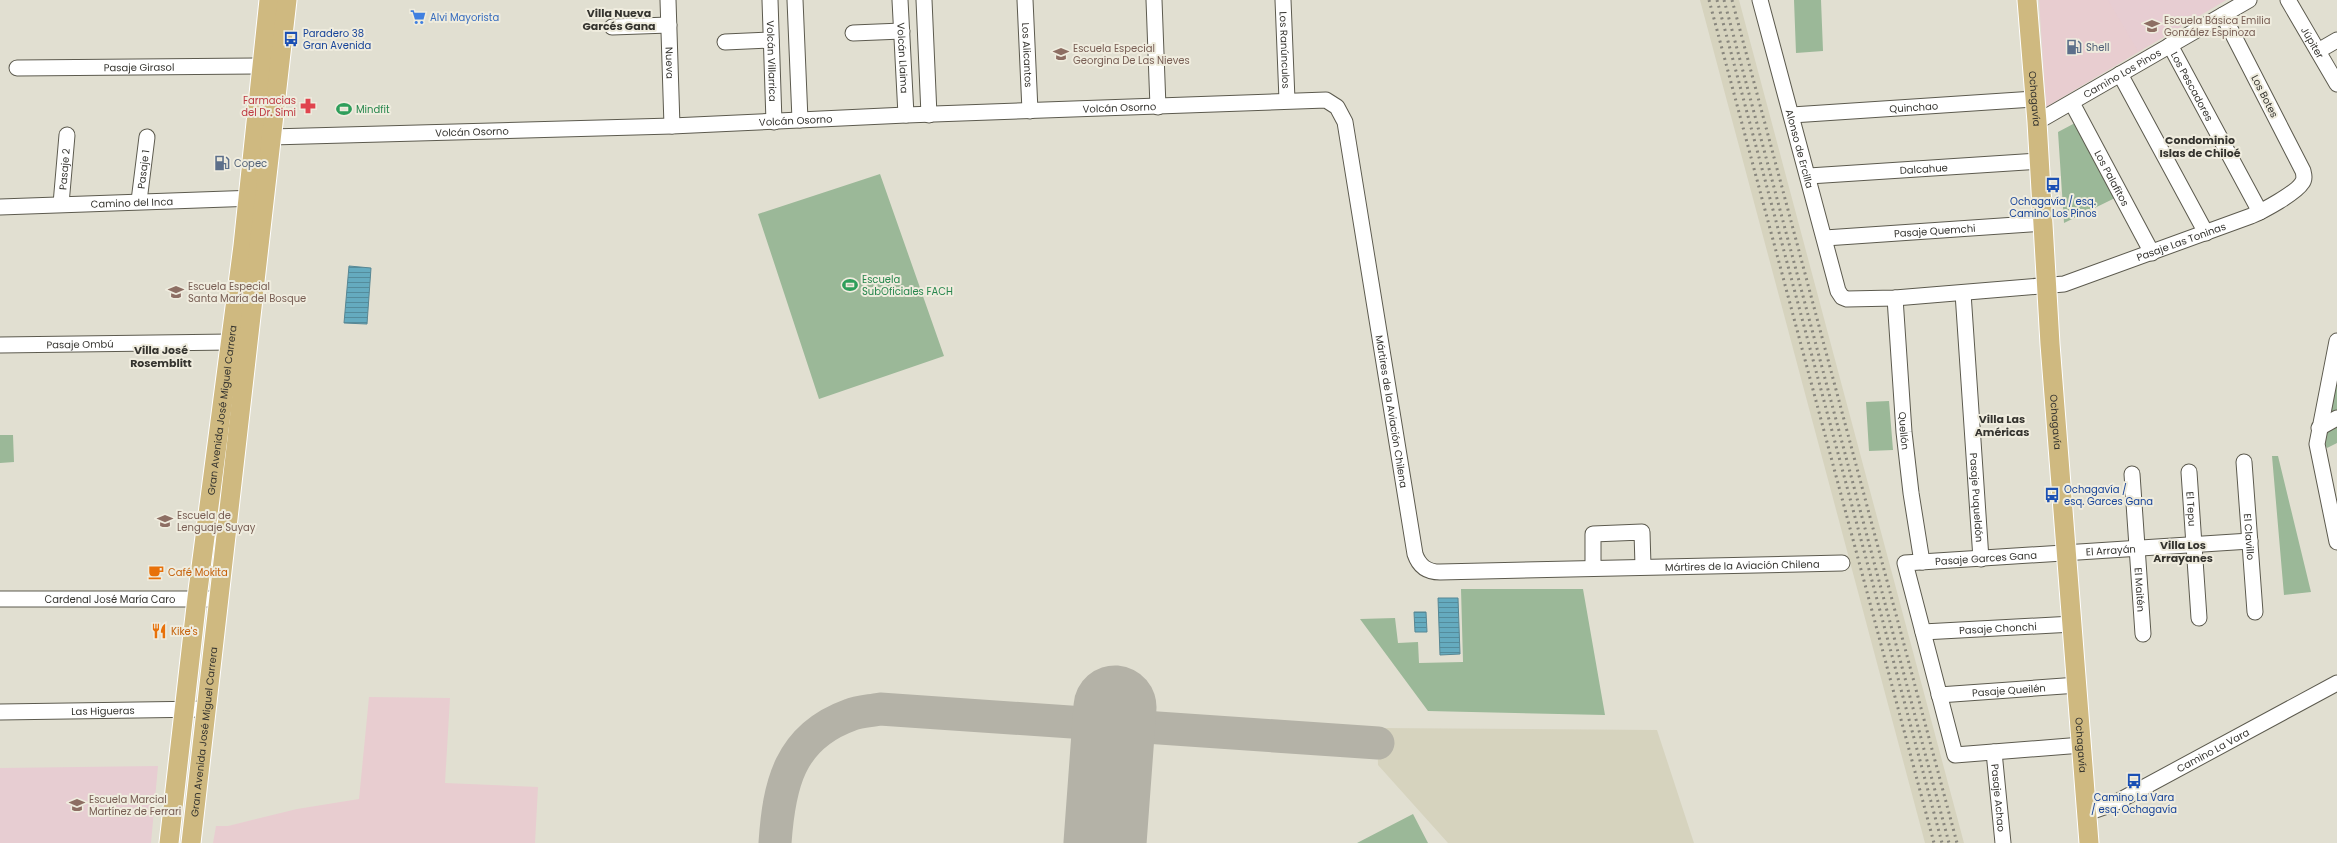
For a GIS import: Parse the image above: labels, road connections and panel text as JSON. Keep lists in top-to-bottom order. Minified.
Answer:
{"streets":{"main road":["Ochagavía","Gran Avenida José Miguel Carrera"],"street":["Júpiter","Los Ranúnculos","Los Alicantos","Volcán Llaima","Volcán Villarrica","Nueva","Pasaje Girasol","Camino Los Pinos","Los Pescadores","Los Botes","Quinchao","Volcán Osorno","Alonso de Ercilla","Pasaje 2","Pasaje 1","Dalcahue","Los Palafitos","Camino del Inca","Pasaje Quemchi","Pasaje Las Toninas","Pasaje Ombú","Mártires de la Aviación Chilena","Quellón","Pasaje Puqueldón","El Tepu","El Clavillo","El Arrayán","Pasaje Garces Gana","El Maitén","Cardenal José María Caro","Pasaje Chonchi","Pasaje Queilén","Las Higueras","Camino La Vara","Pasaje Achao"]},"crossings":[["Los Ranúnculos","Volcán Osorno"],["Los Alicantos","Volcán Osorno"],["Volcán Llaima","Volcán Osorno"],["Volcán Villarrica","Volcán Osorno"],["Nueva","Volcán Osorno"],["Pasaje Girasol","Gran Avenida José Miguel Carrera"],["Camino Los Pinos","Los Pescadores"],["Camino Los Pinos","Los Botes"],["Camino Los Pinos","Ochagavía"],["Camino Los Pinos","Los Palafitos"],["Los Pescadores","Pasaje Las Toninas"],["Los Botes","Pasaje Las Toninas"],["Ochagavía","Quinchao"],["Ochagavía","Dalcahue"],["Ochagavía","Pasaje Quemchi"],["Ochagavía","Pasaje Las Toninas"],["Ochagavía","El Arrayán"],["Ochagavía","Pasaje Garces Gana"],["Ochagavía","Pasaje Chonchi"],["Ochagavía","Pasaje Queilén"],["Ochagavía","Camino La Vara"],["Ochagavía","Pasaje Achao"],["Quinchao","Alonso de Ercilla"],["Volcán Osorno","Gran Avenida José Miguel Carrera"],["Volcán Osorno","Mártires de la Aviación Chilena"],["Alonso de Ercilla","Dalcahue"],["Alonso de Ercilla","Pasaje Quemchi"],["Alonso de Ercilla","Quellón"],["Pasaje 2","Camino del Inca"],["Pasaje 1","Camino del Inca"],["Los Palafitos","Pasaje Las Toninas"],["Camino del Inca","Gran Avenida José Miguel Carrera"],["Pasaje Ombú","Gran Avenida José Miguel Carrera"],["Gran Avenida José Miguel Carrera","Cardenal José María Caro"],["Gran Avenida José Miguel Carrera","Las Higueras"],["Quellón","Pasaje Garces Gana"],["Pasaje Puqueldón","Pasaje Garces Gana"],["El Tepu","El Arrayán"],["El Clavillo","El Arrayán"],["El Arrayán","Pasaje Garces Gana"],["El Arrayán","El Maitén"],["Pasaje Garces Gana","Pasaje Chonchi"],["Pasaje Queilén","Pasaje Achao"]],"districts":["Villa Nueva Garcés Gana","Condominio Islas de Chiloé","Villa José Rosemblitt","Villa Las Américas","Villa Los Arrayanes"],"places":{"supermarket":["Alvi Mayorista"],"school or university":["Escuela Básica Emilia González Espinoza","Escuela Especial Georgina De Las Nieves","Escuela Especial Santa María del Bosque","Escuela de Lenguaje Suyay","Escuela Marcial Martínez de Ferrari"],"bus stop":["Paradero 38 Gran Avenida","Ochagavía / esq. Camino Los Pinos","Ochagavía / esq. Garces Gana","Camino La Vara / esq. Ochagavía"],"fuel station":["Shell","Copec"],"pharmacy":["Farmacias del Dr. Simi"],"sports":["Mindfit","Escuela SubOficiales FACH"],"cafe":["Café Mokita"],"restaurant":["Kike's"]}}
